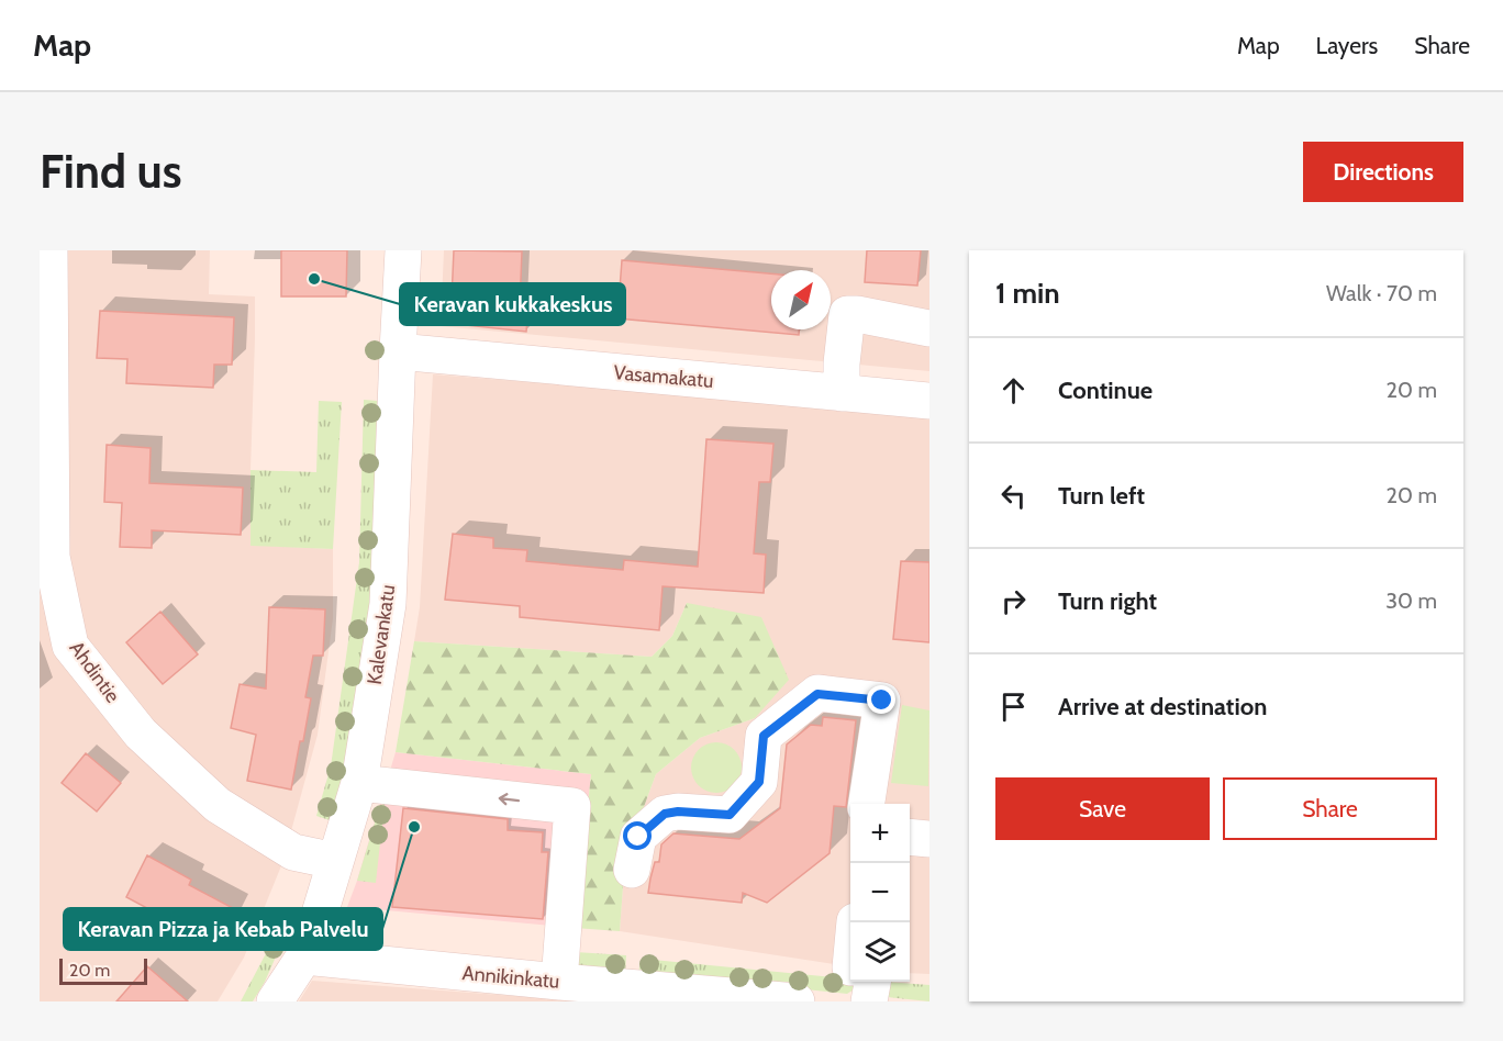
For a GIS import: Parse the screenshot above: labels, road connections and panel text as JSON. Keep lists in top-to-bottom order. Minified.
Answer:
{"streets":{"street":["Vasamakatu","Kalevankatu","Ahdintie","Annikinkatu"]},"crossings":[["Vasamakatu","Kalevankatu"],["Kalevankatu","Ahdintie"],["Kalevankatu","Annikinkatu"]],"places":["Keravan kukkakeskus","Keravan Pizza ja Kebab Palvelu"],"scale_bar":"20 m","north":"top right","page":{"header":"Map","nav":["Map","Layers","Share"],"buttons":["Directions",["Save","Share"]],"title":"Find us","heading":["1 min","Walk · 70 m"],"list":[["Continue","20 m"],["Turn left","20 m"],["Turn right","30 m"],"Arrive at destination"],"map_buttons":["+","−"],"scale":"20 m"}}
